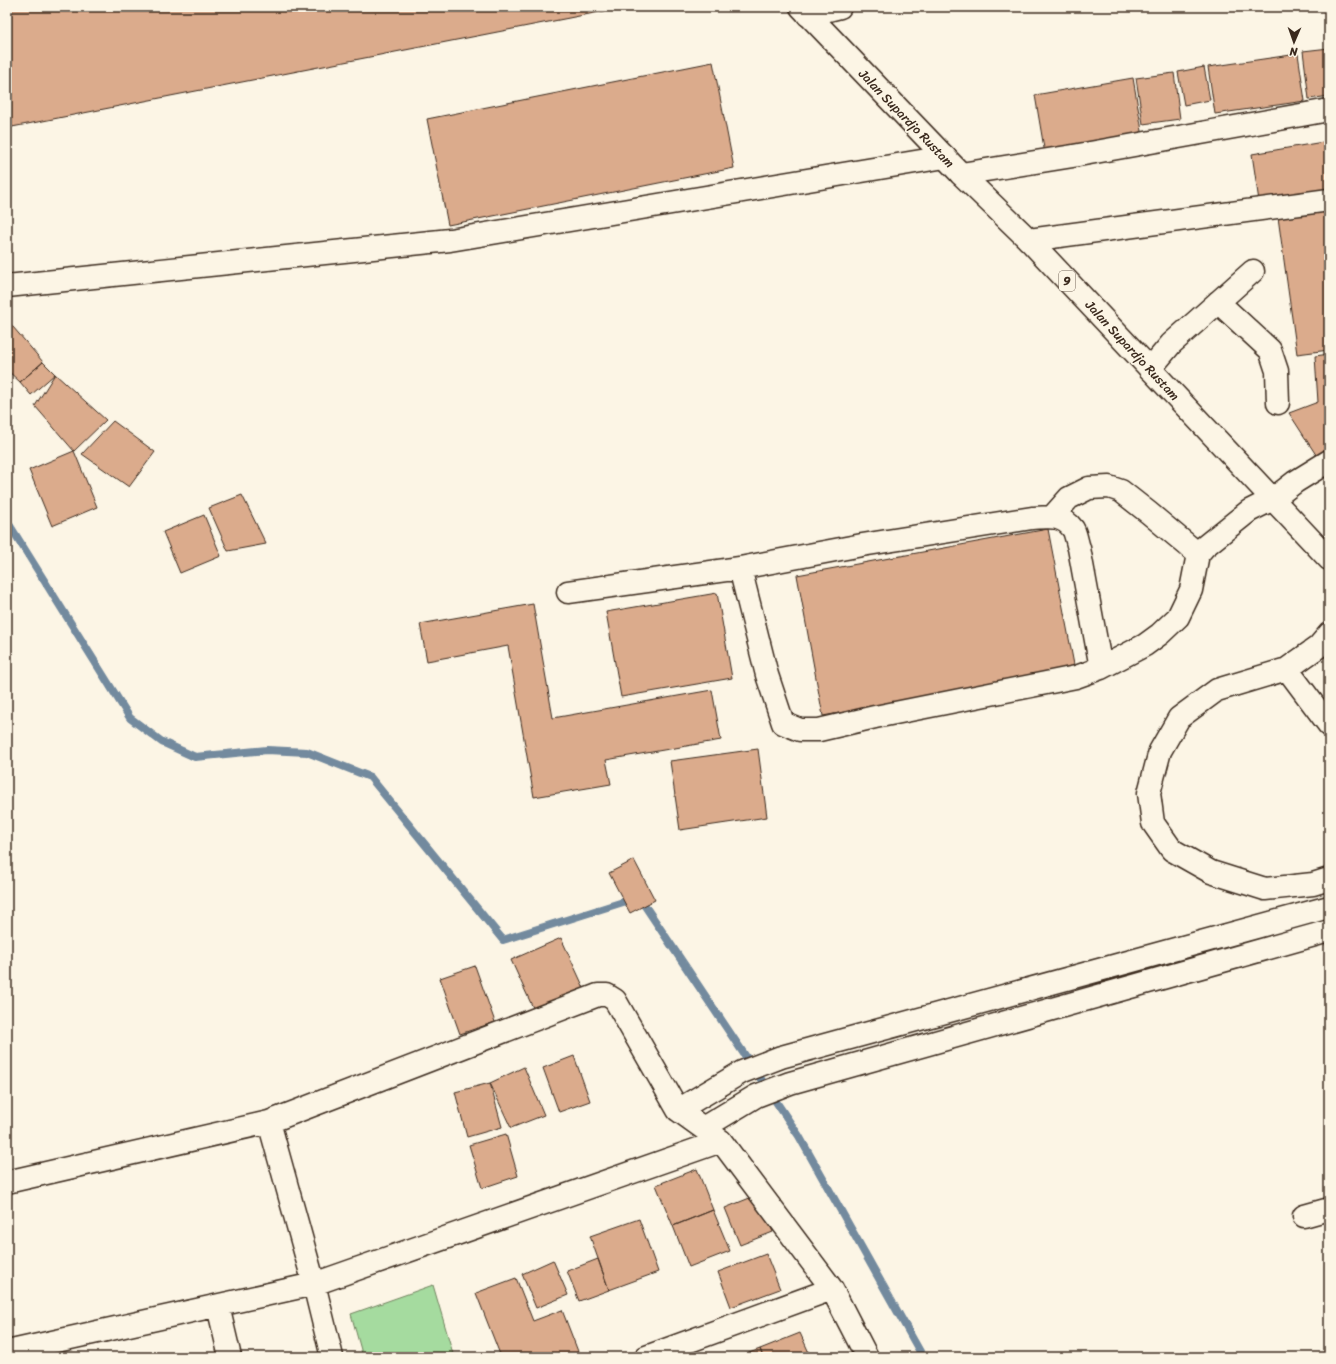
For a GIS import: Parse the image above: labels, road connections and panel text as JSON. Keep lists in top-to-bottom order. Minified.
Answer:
{"streets":{"main road":["Jalan Supardjo Rustam","9"]},"north":"bottom"}
